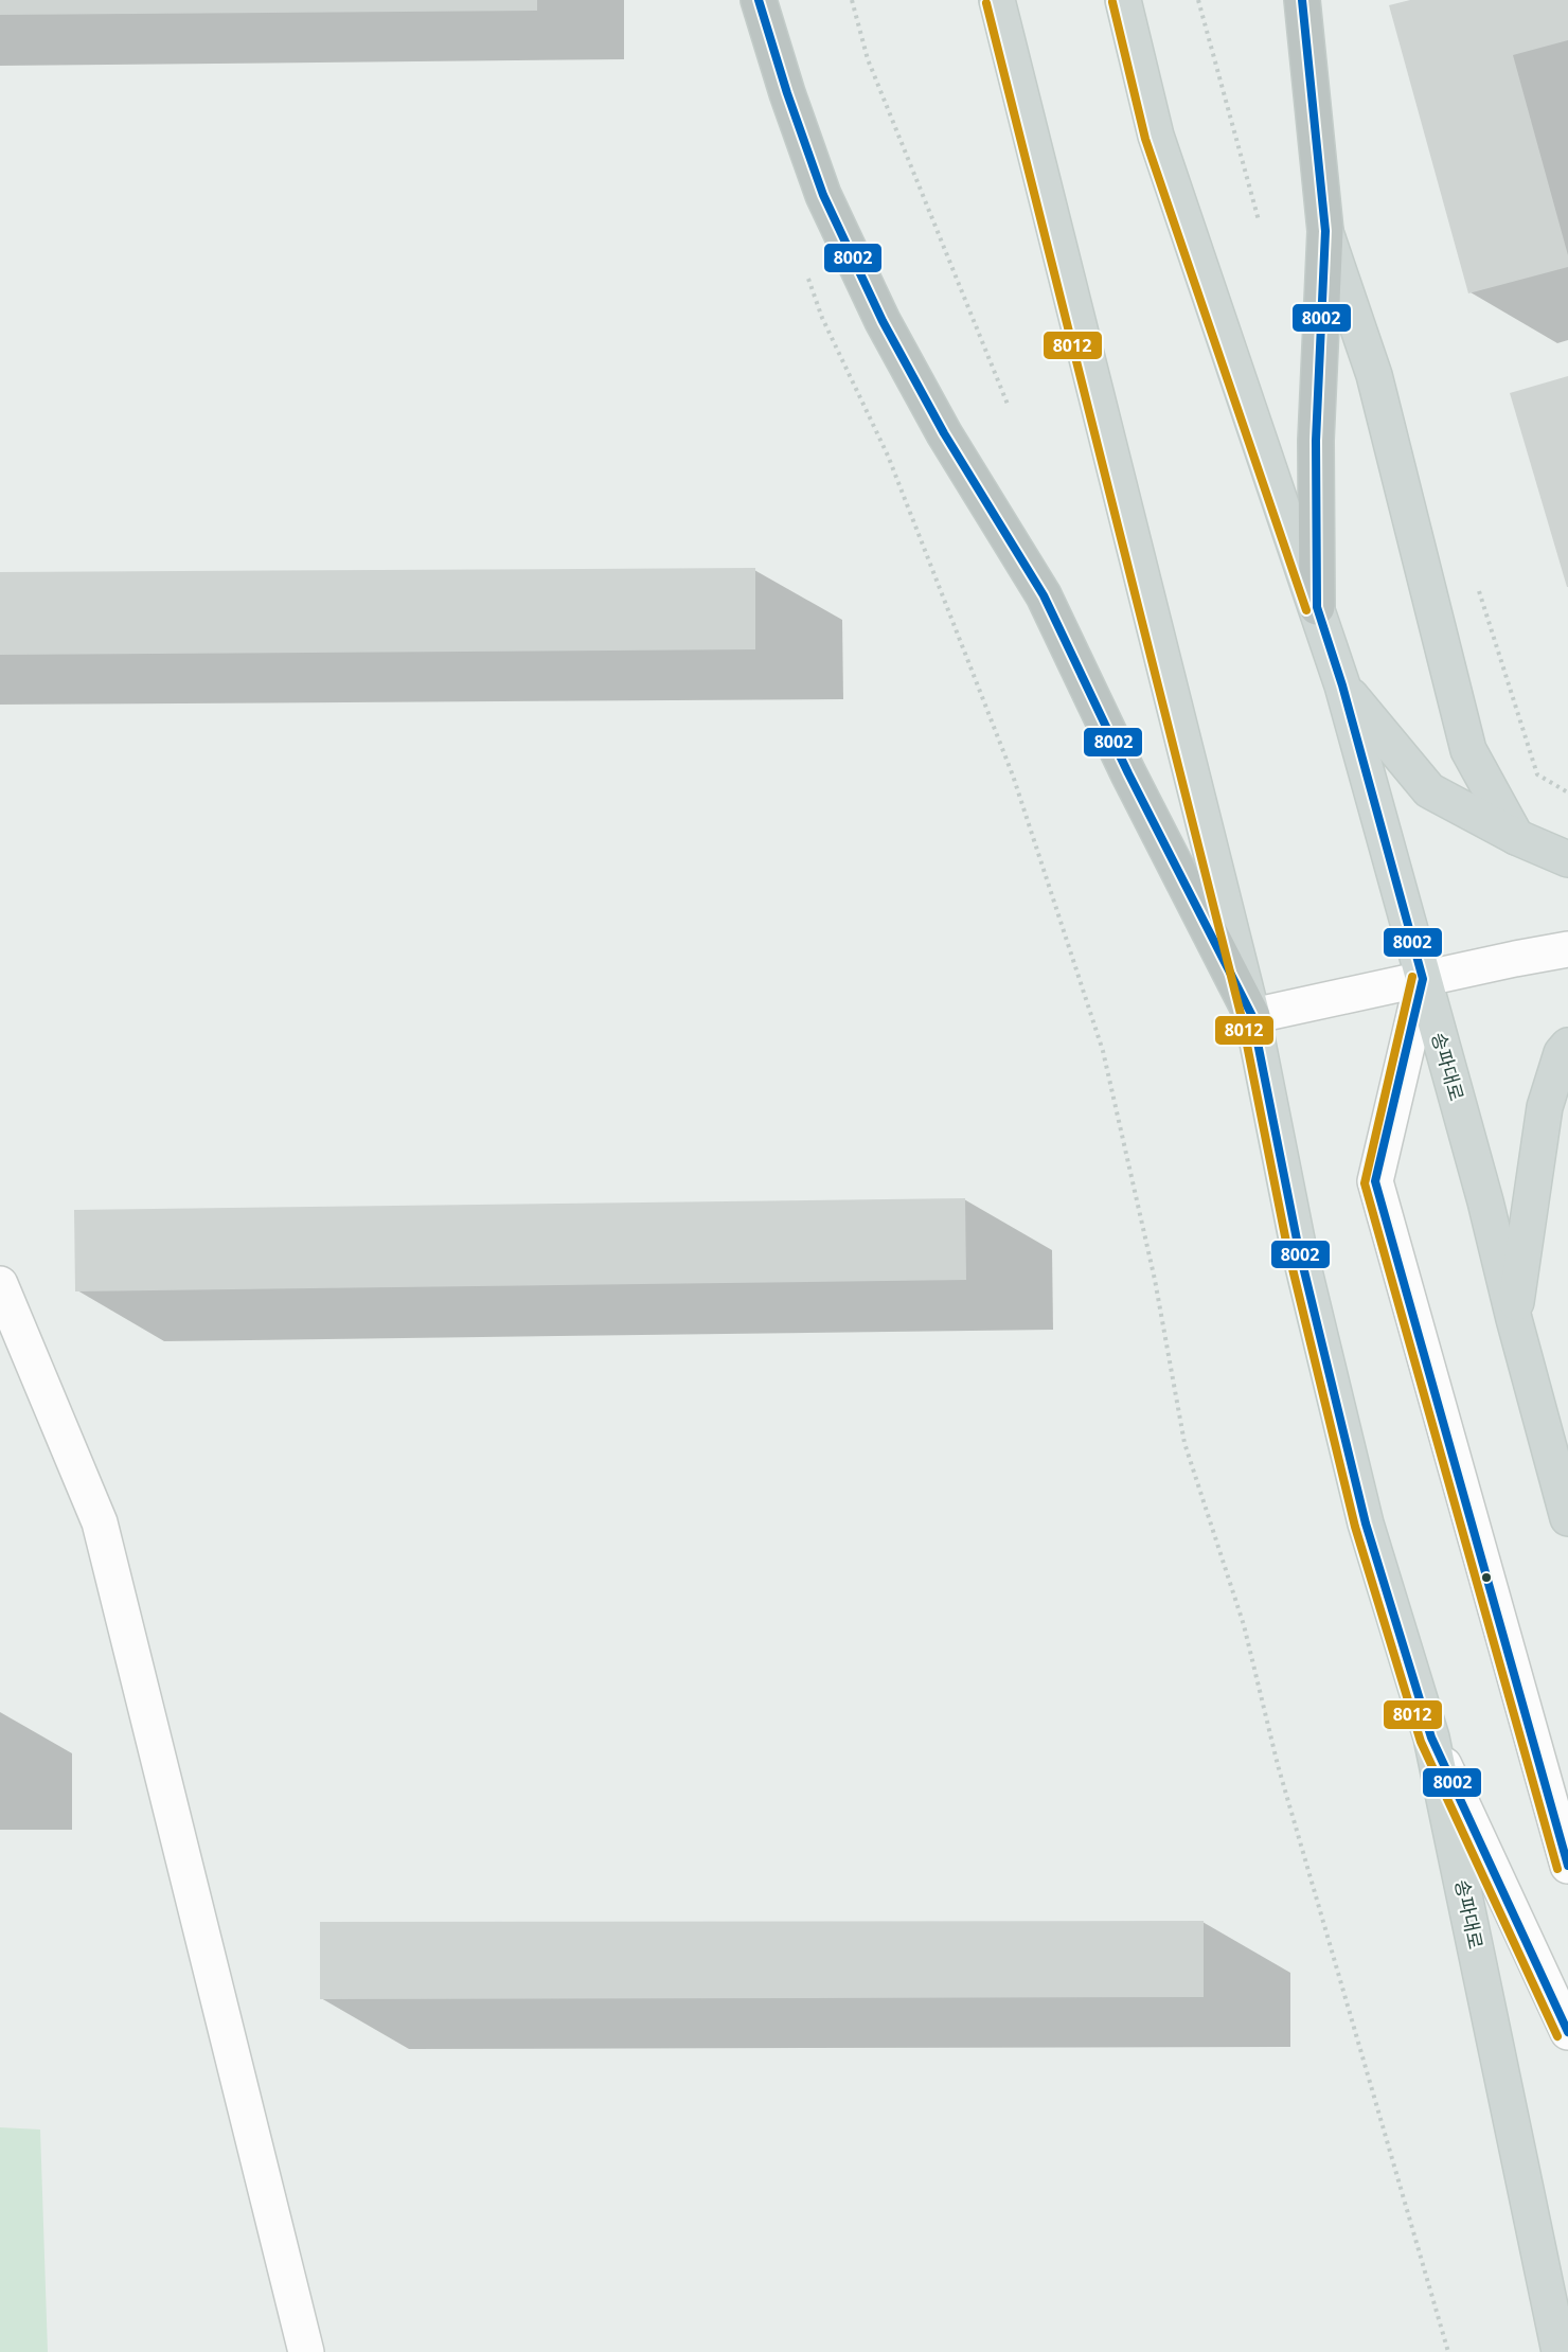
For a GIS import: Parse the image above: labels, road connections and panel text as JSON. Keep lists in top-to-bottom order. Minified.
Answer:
{"streets":{"main road":["송파대로"]},"lines":["transit line 8002","transit line 8012"]}
